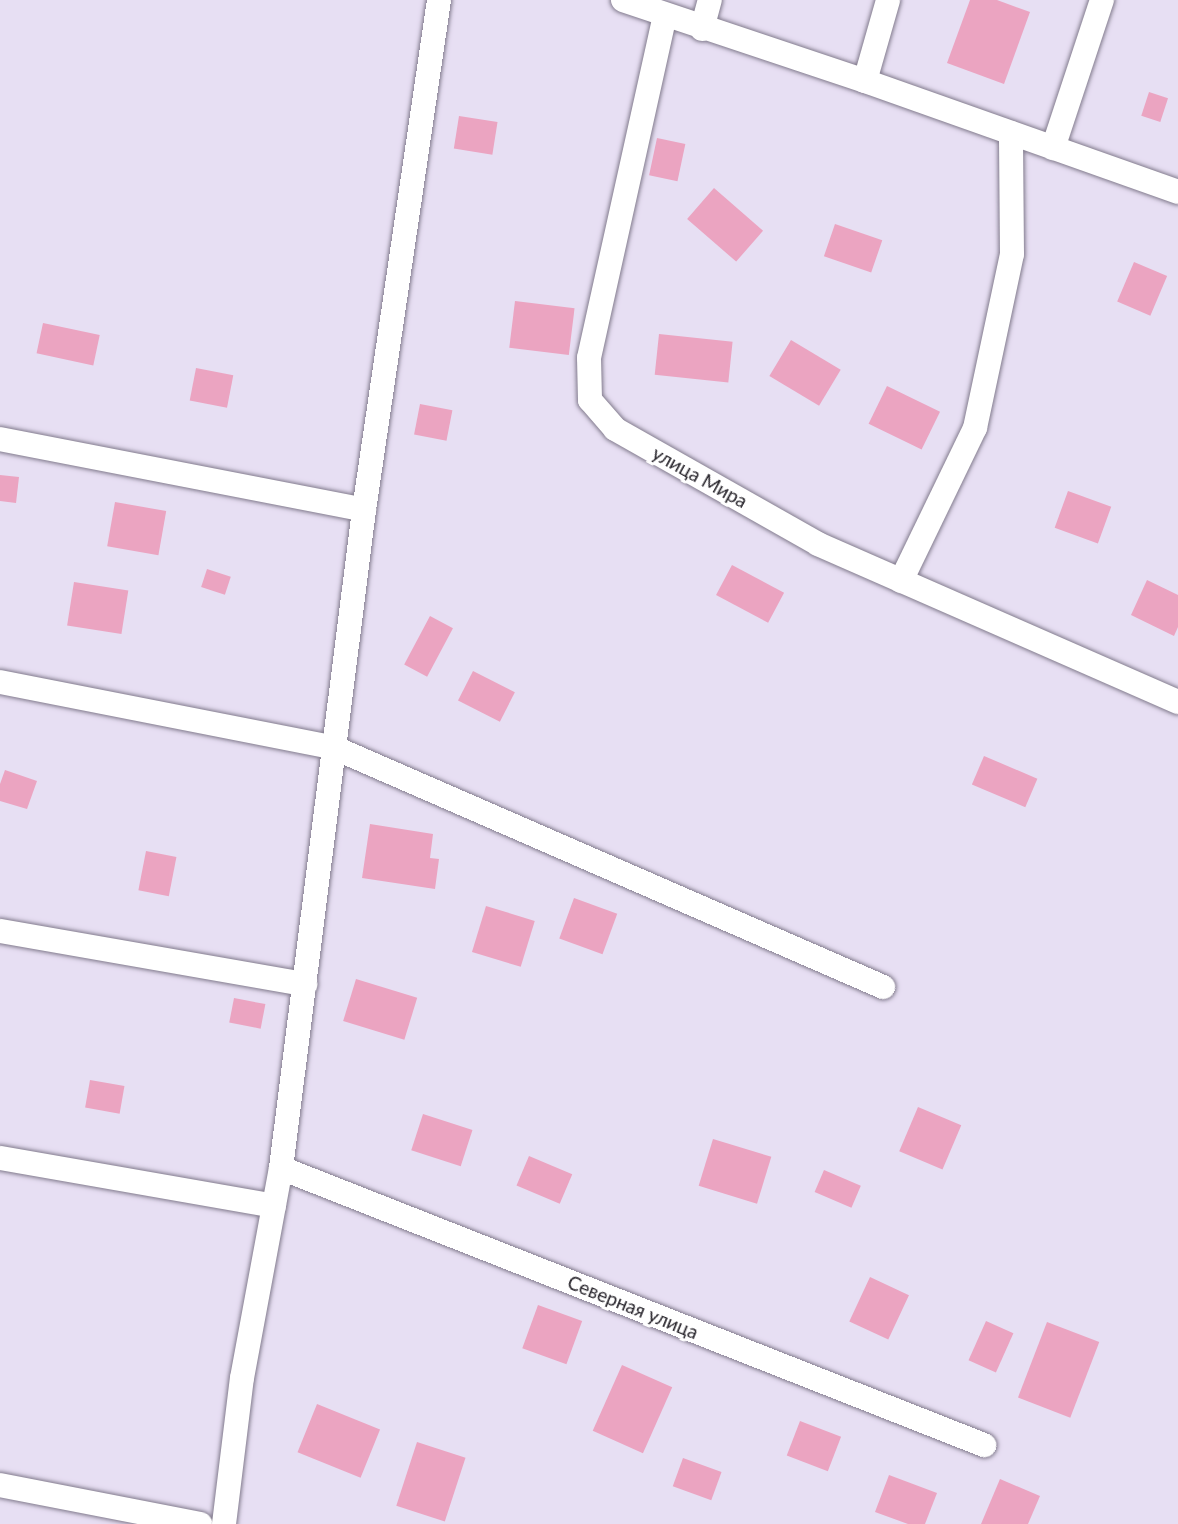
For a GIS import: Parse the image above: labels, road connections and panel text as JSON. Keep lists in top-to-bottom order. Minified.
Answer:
{"streets":{"street":["улица Мира","Северная улица"]}}
